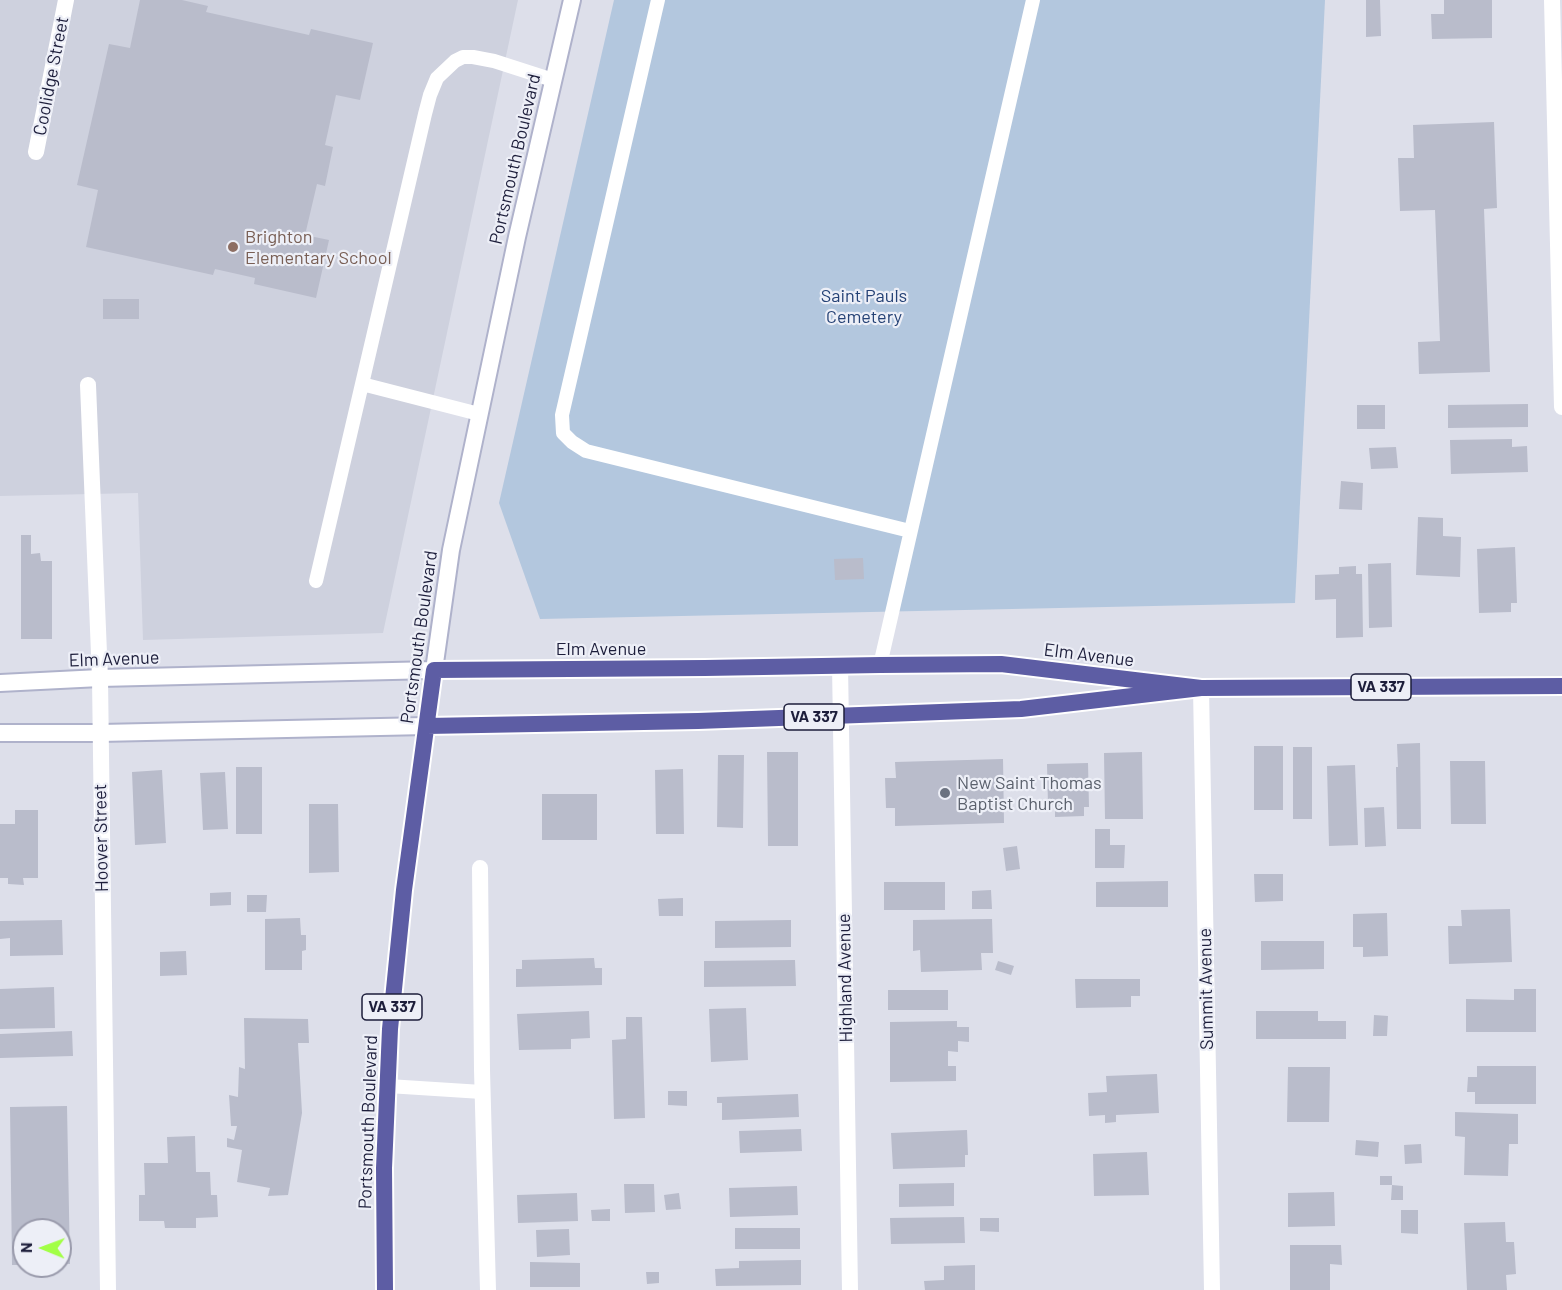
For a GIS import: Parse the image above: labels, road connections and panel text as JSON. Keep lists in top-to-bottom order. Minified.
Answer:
{"streets":{"main road":["Portsmouth Boulevard","Elm Avenue","VA 337"],"street":["Coolidge Street","Hoover Street","Highland Avenue","Summit Avenue"]},"crossings":[["Portsmouth Boulevard","Elm Avenue"],["Elm Avenue","Hoover Street"],["Elm Avenue","Highland Avenue"],["Elm Avenue","Summit Avenue"]],"parks":["Saint Pauls Cemetery"],"places":["Brighton Elementary School","New Saint Thomas Baptist Church"],"north":"left"}
